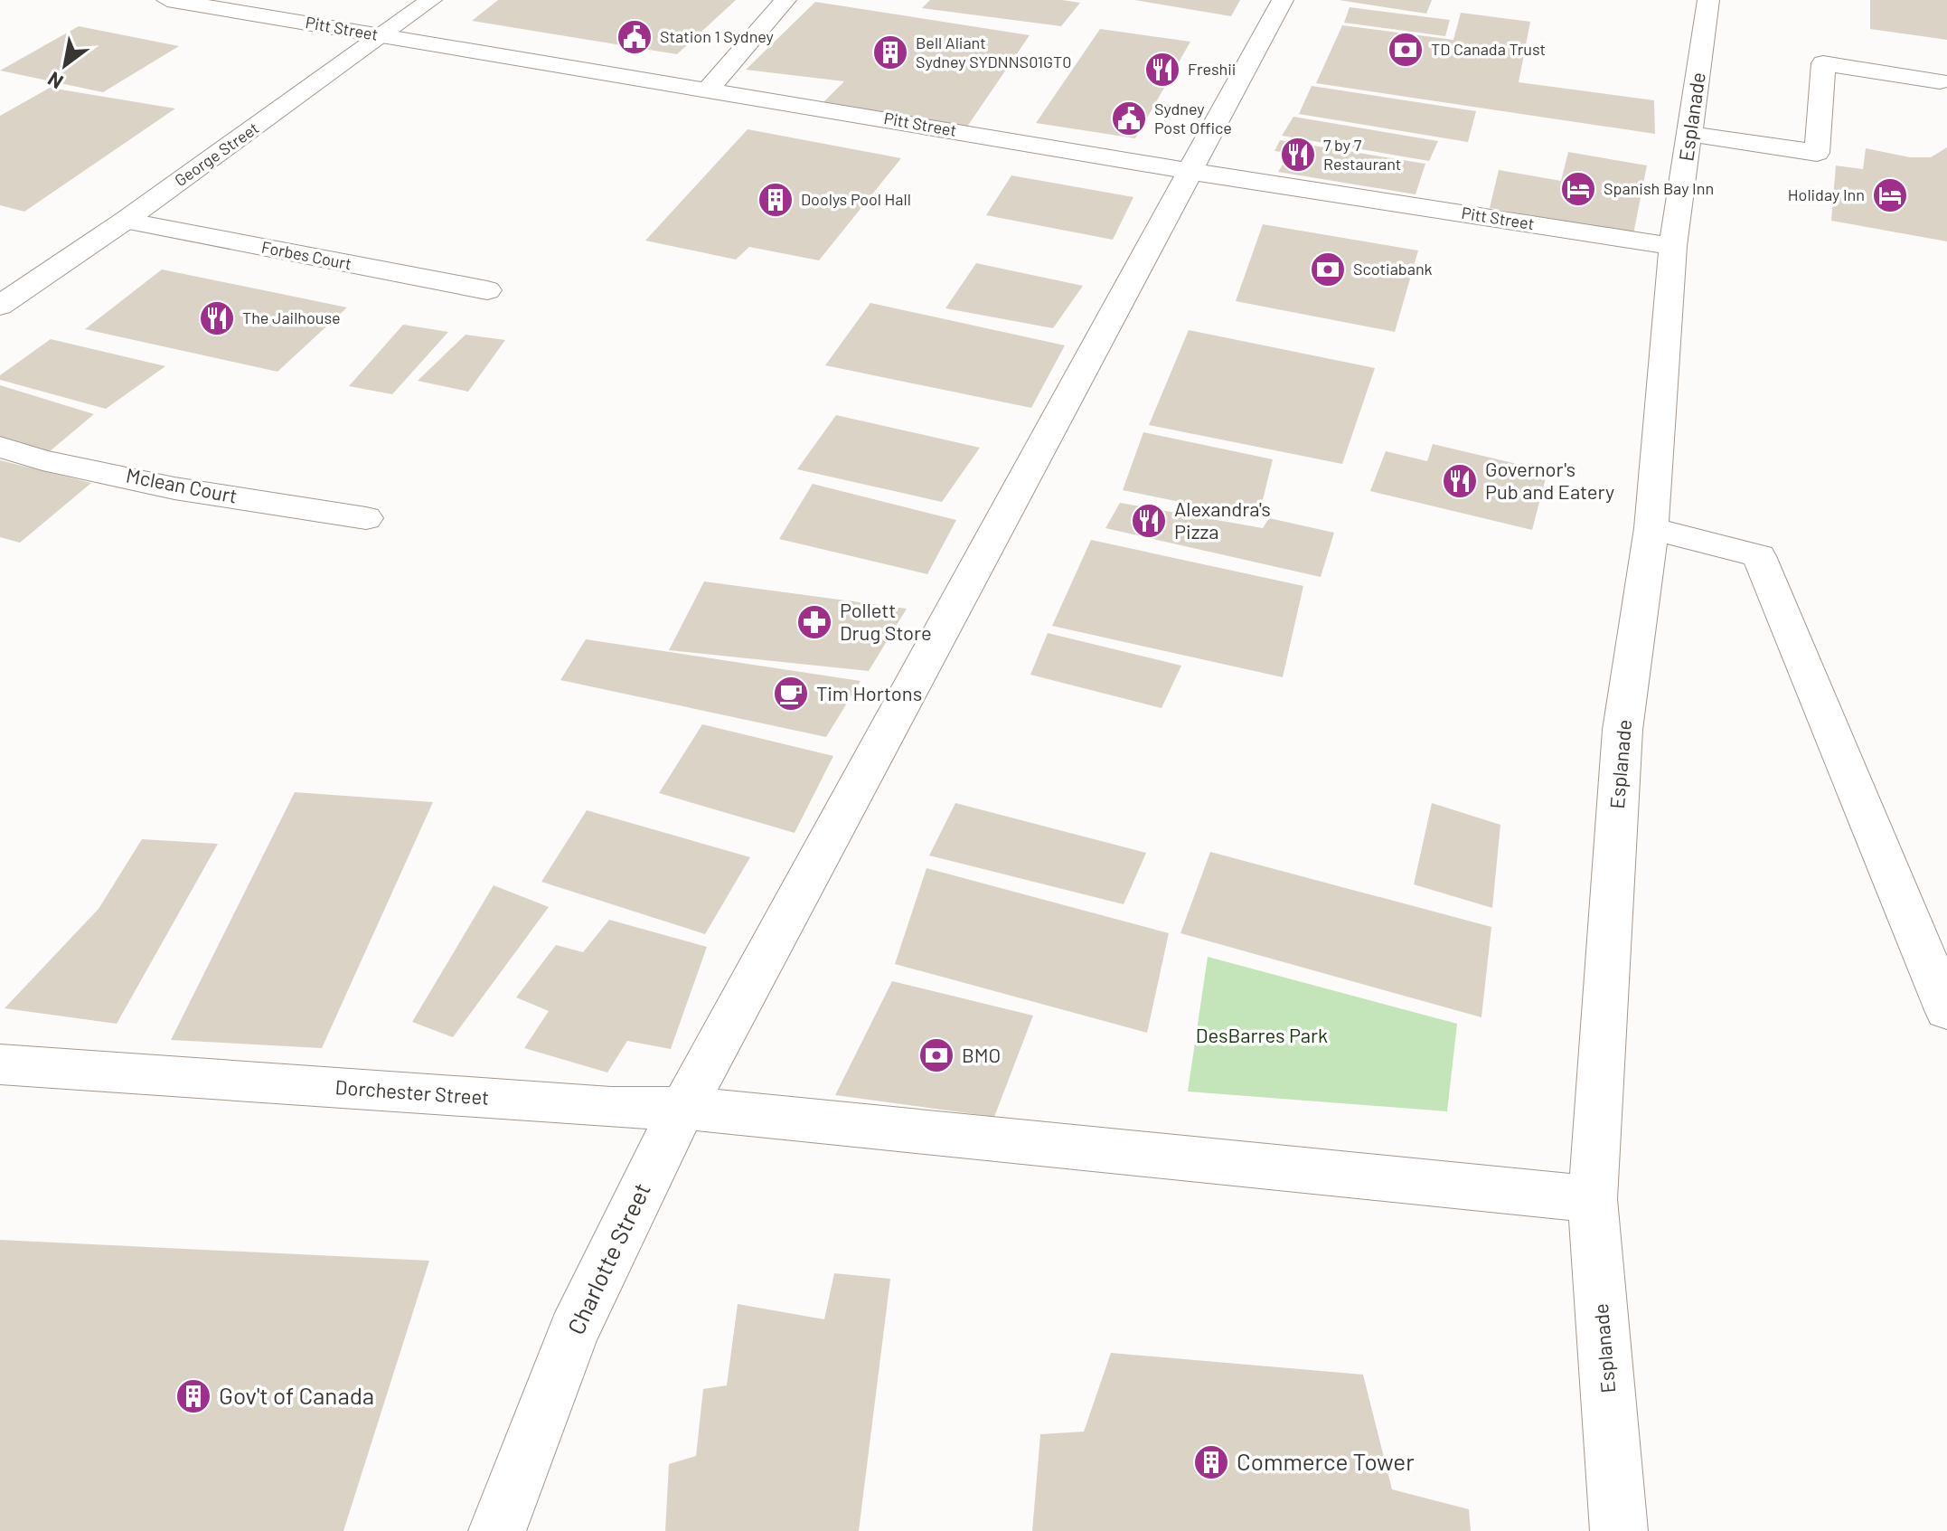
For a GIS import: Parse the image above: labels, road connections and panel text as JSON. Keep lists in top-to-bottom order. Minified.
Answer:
{"streets":{"street":["Pitt Street","Esplanade","George Street","Forbes Court","Mclean Court","Dorchester Street","Charlotte Street"]},"crossings":[["Pitt Street","Esplanade"],["Pitt Street","George Street"],["Pitt Street","Charlotte Street"],["Esplanade","Dorchester Street"],["George Street","Forbes Court"],["Dorchester Street","Charlotte Street"]],"parks":["DesBarres Park"],"places":{"public building":["Station 1 Sydney","Sydney Post Office"],"bank":["TD Canada Trust","Scotiabank","BMO"],"building":["Bell Aliant Sydney SYDNNS01GT0","Doolys Pool Hall","Gov't of Canada","Commerce Tower"],"restaurant":["Freshii","7 by 7 Restaurant","The Jailhouse","Governor's Pub and Eatery","Alexandra's Pizza"],"hotel":["Spanish Bay Inn","Holiday Inn"],"pharmacy":["Pollett Drug Store"],"cafe":["Tim Hortons"]},"north":"bottom left"}
